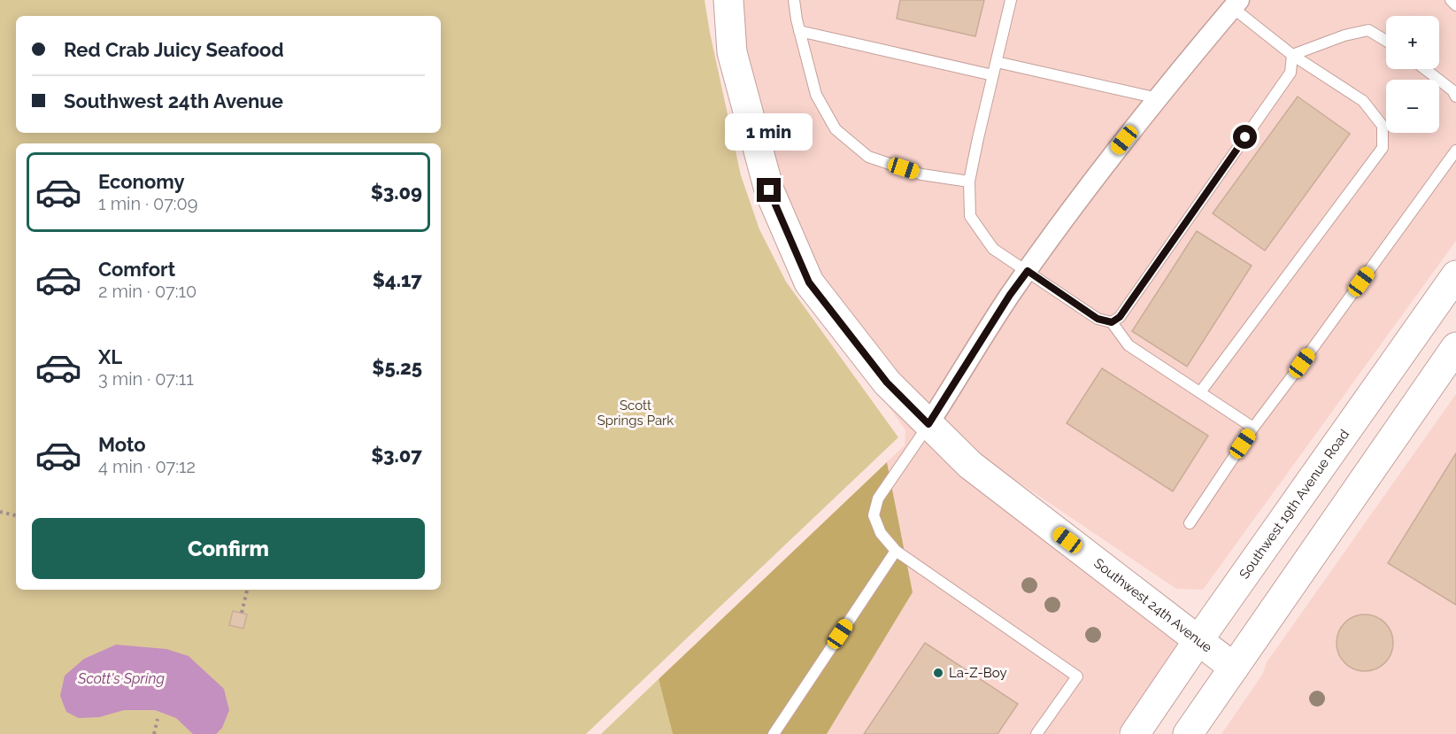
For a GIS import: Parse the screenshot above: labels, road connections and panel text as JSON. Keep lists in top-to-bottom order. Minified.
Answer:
{"streets":{"main road":["Southwest 19th Avenue Road","Southwest 24th Avenue"]},"crossings":[["Southwest 19th Avenue Road","Southwest 24th Avenue"]],"water":["Scott's Spring"],"parks":["Scott Springs Park"],"places":["La-Z-Boy"],"page":{"map_buttons":["+","−"],"banner":["Red Crab Juicy Seafood","Southwest 24th Avenue"],"bubble":"1 min","list":[{"name":"Economy","note":"1 min · 07:09","value":"$3.09"},{"name":"Comfort","note":"2 min · 07:10","value":"$4.17"},{"name":"XL","note":"3 min · 07:11","value":"$5.25"},{"name":"Moto","note":"4 min · 07:12","value":"$3.07"}],"buttons":"Confirm"}}
